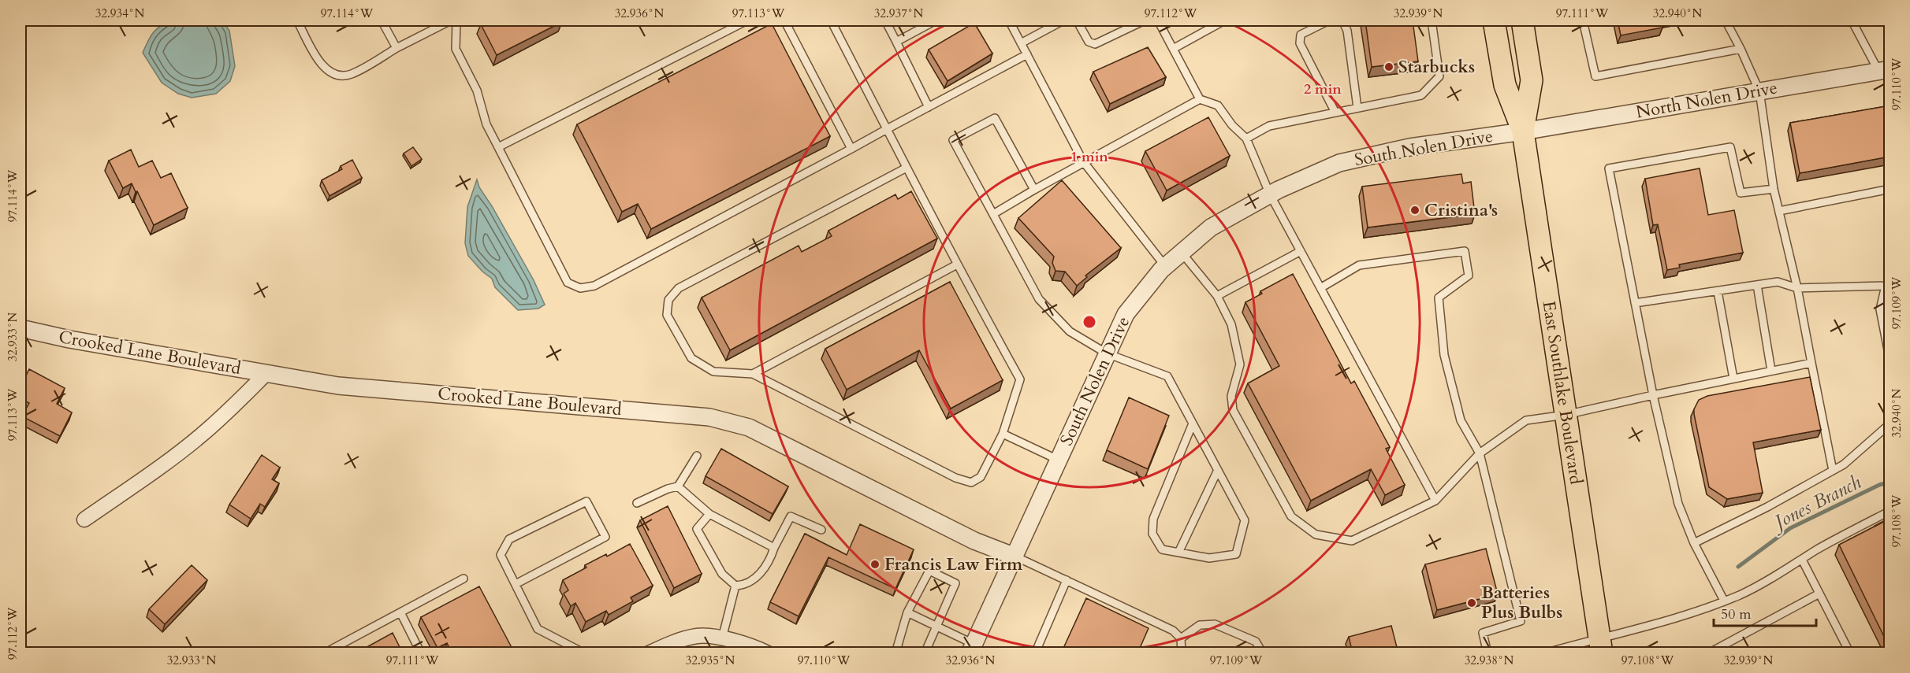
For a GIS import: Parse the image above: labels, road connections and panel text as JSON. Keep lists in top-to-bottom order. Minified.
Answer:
{"streets":{"main road":["East Southlake Boulevard"],"street":["North Nolen Drive","South Nolen Drive","Crooked Lane Boulevard"]},"crossings":[["North Nolen Drive","South Nolen Drive"],["North Nolen Drive","East Southlake Boulevard"],["South Nolen Drive","Crooked Lane Boulevard"],["South Nolen Drive","East Southlake Boulevard"]],"water":["Jones Branch"],"places":["Starbucks","Cristina's","Francis Law Firm","Batteries Plus Bulbs"],"scale_bar":"50 m","coordinates":["32.934°N","97.114°W","32.936°N","97.113°W","32.937°N","97.112°W","32.939°N","97.111°W","32.940°N","97.110°W","97.109°W","32.933°N","97.108°W","32.935°N","32.938°N"],"rings":["2 min","1 min"]}
